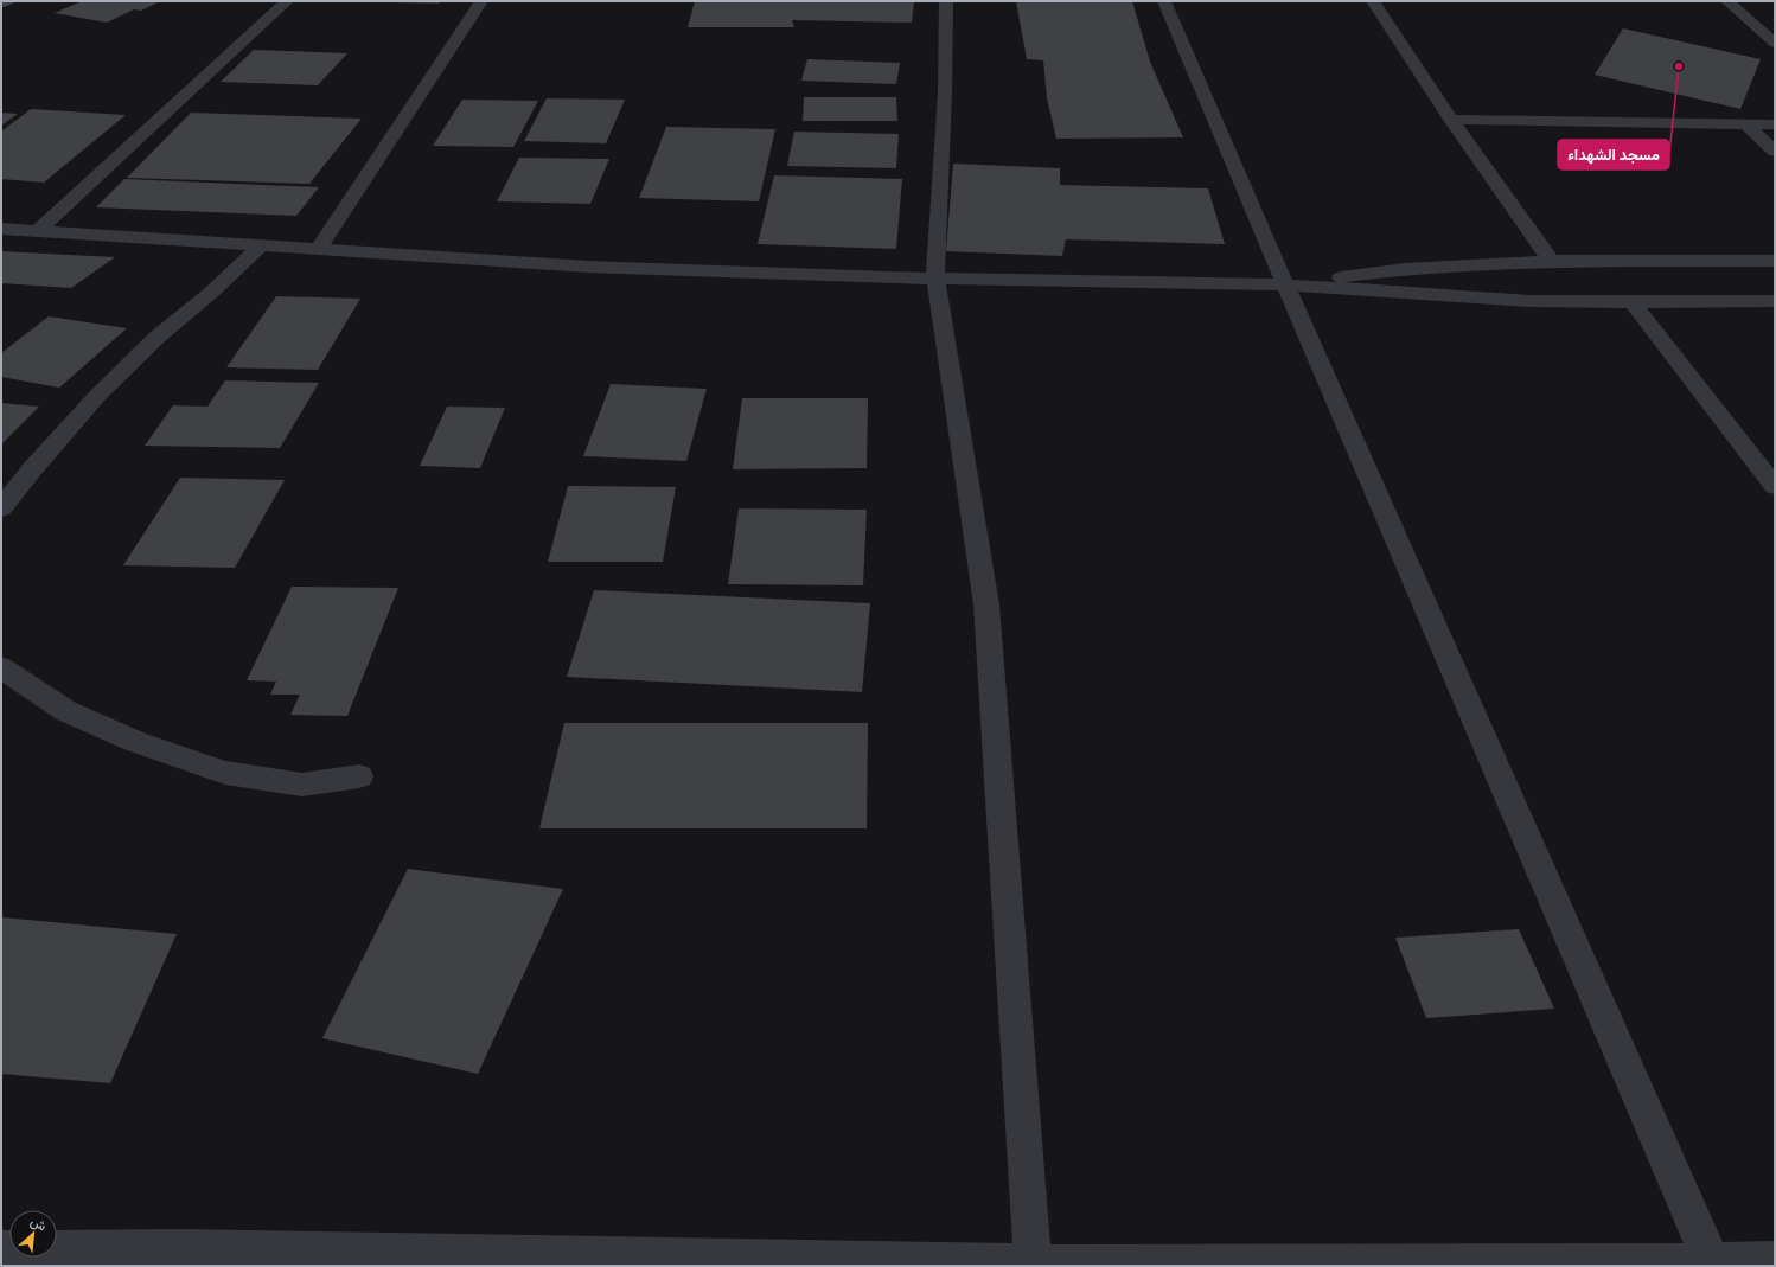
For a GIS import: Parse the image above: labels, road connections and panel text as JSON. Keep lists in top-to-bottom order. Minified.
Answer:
{"places":["مسجد الشهداء"],"north":"top right"}
